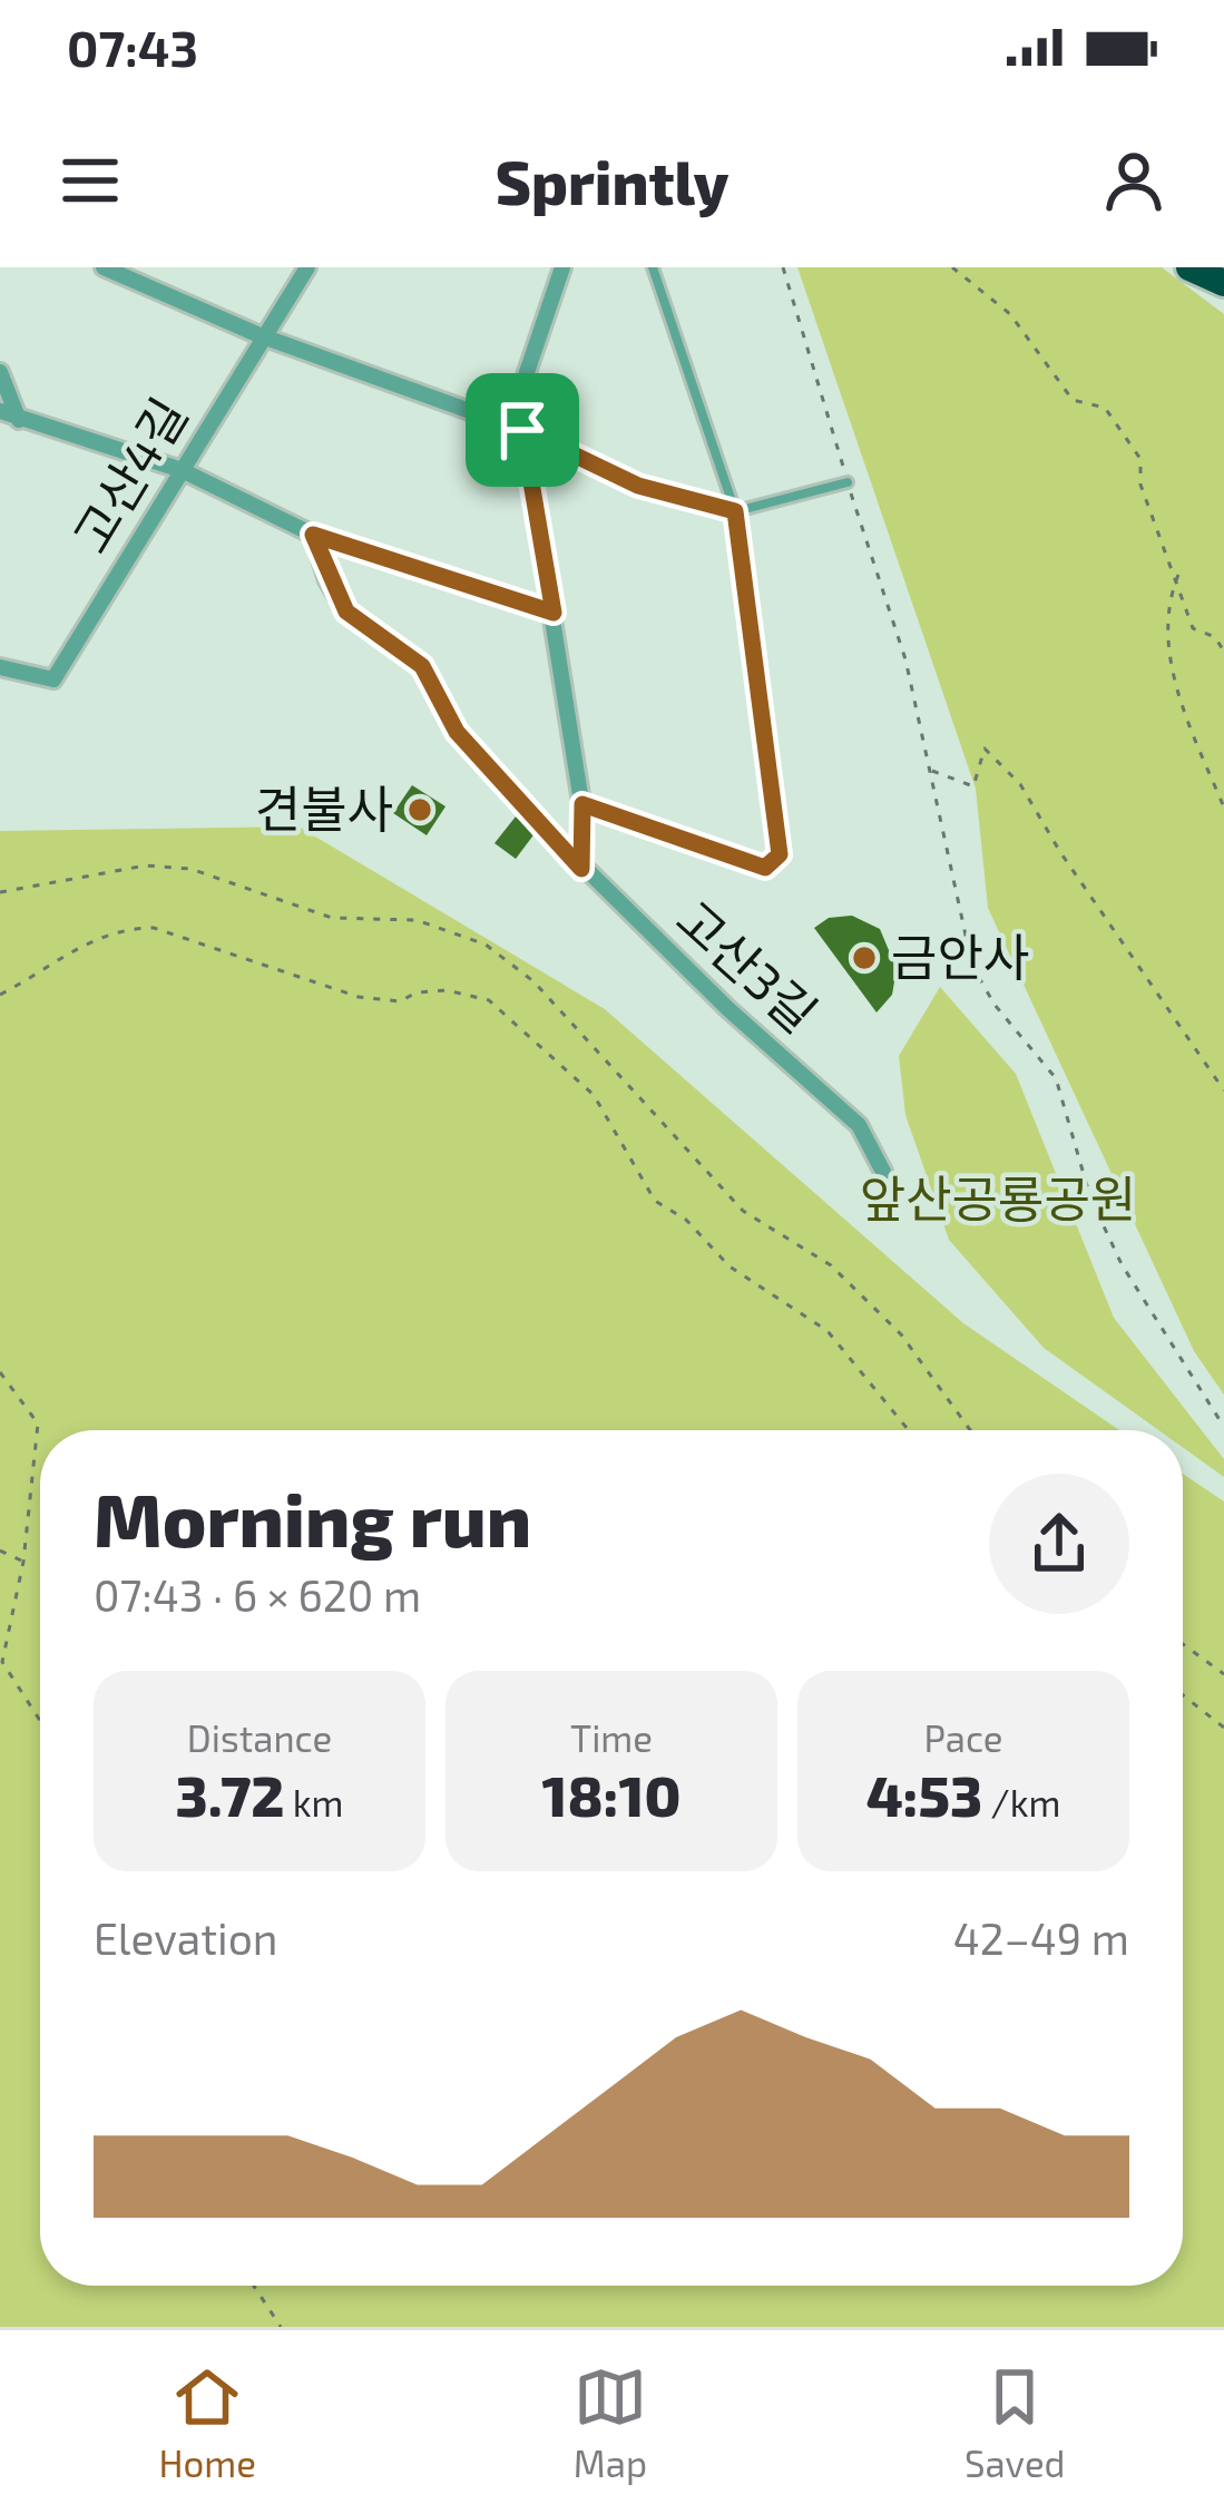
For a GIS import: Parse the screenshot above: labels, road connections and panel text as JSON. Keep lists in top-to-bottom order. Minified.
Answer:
{"streets":{"street":["고산4길","고산3길"]},"parks":["앞산공룡공원"],"places":["견불사","금안사"],"page":{"status":"07:43","header":"Sprintly","heading":["Morning run","07:43 · 6 × 620 m"],"stats":[["Distance","3.72 km"],["Time","18:10"],["Pace","4:53 /km"]],"chart":["Elevation","42–49 m"],"tabs":["Home","Map","Saved"]}}
